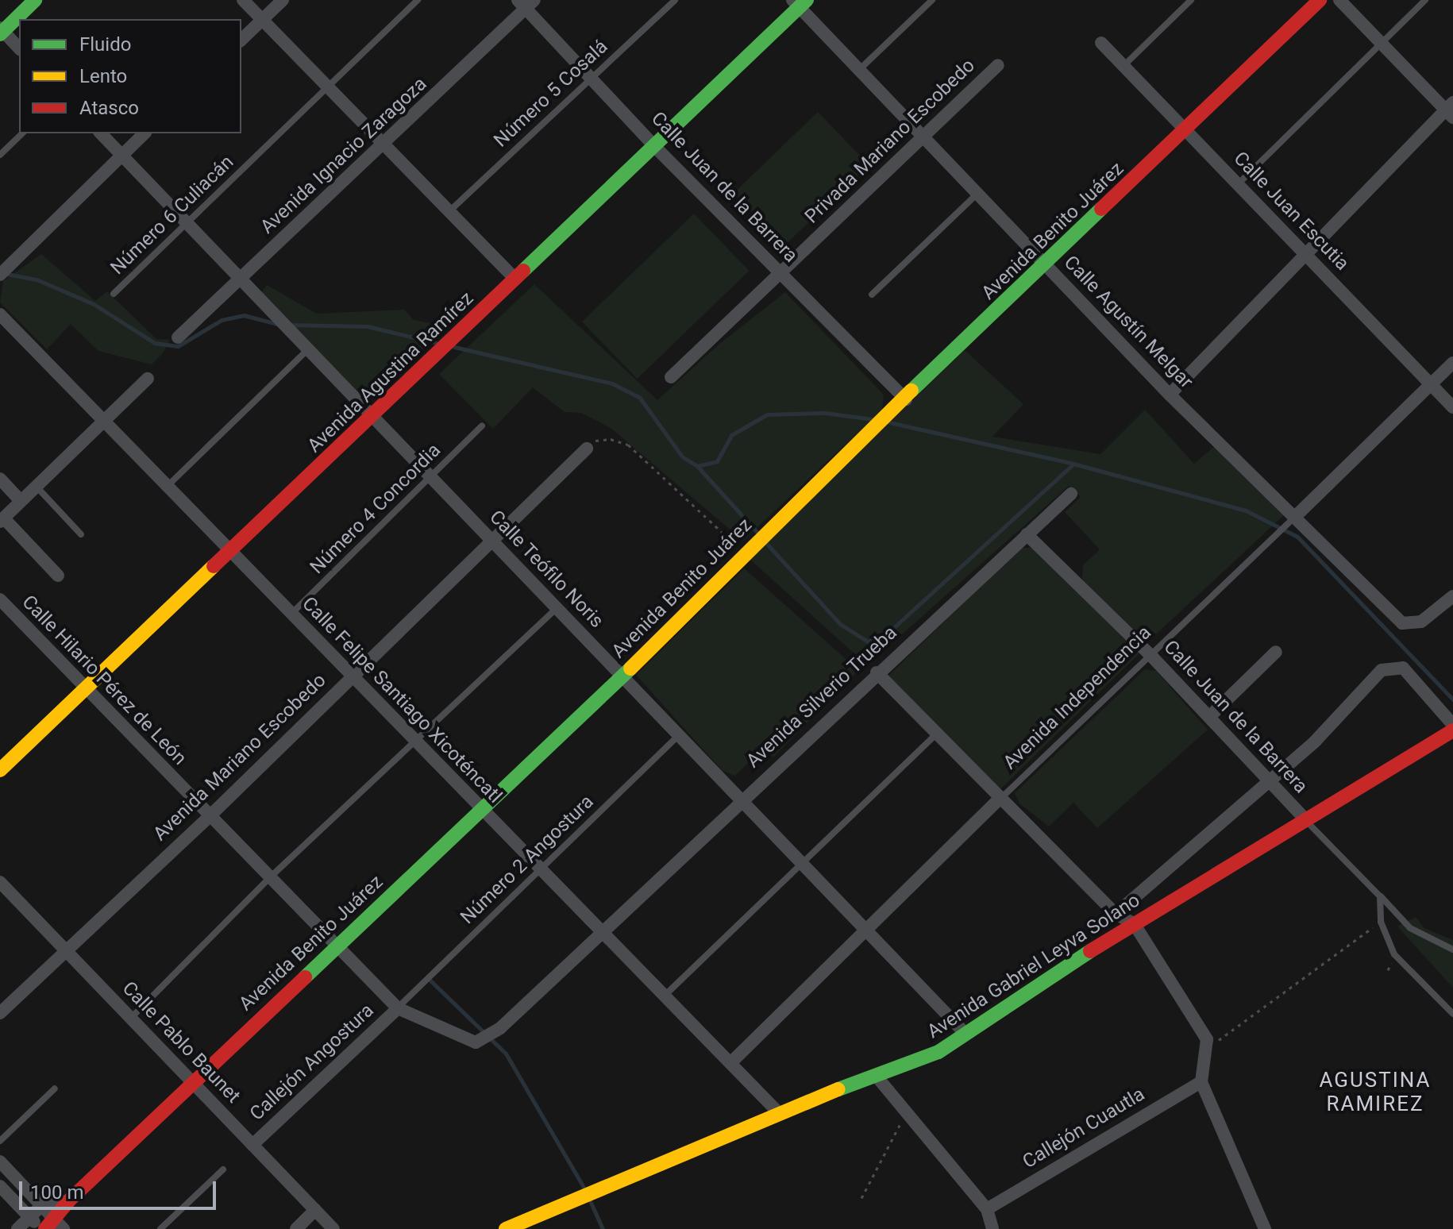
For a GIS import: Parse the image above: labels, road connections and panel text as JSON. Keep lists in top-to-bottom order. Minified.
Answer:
{"streets":{"street":["Privada Mariano Escobedo","Avenida Ignacio Zaragoza","Calle Juan de la Barrera","Calle Juan Escutia","Avenida Benito Juárez","Calle Agustín Melgar","Avenida Agustina Ramírez","Calle Teófilo Noris","Calle Hilario Pérez de León","Avenida Silverio Trueba","Avenida Independencia","Calle Felipe Santiago Xicoténcatl","Avenida Mariano Escobedo","Avenida Gabriel Leyva Solano","Calle Pablo Baunet","Callejón Angostura","Callejón Cuautla"],"lane":["Número 5 Cosalá","Número 6 Culiacán","Número 4 Concordia","Número 2 Angostura"]},"crossings":[["Número 5 Cosalá","Calle Juan de la Barrera"],["Privada Mariano Escobedo","Calle Juan de la Barrera"],["Privada Mariano Escobedo","Calle Agustín Melgar"],["Avenida Ignacio Zaragoza","Calle Juan de la Barrera"],["Avenida Ignacio Zaragoza","Calle Teófilo Noris"],["Calle Juan de la Barrera","Avenida Benito Juárez"],["Calle Juan de la Barrera","Avenida Agustina Ramírez"],["Calle Juan de la Barrera","Avenida Silverio Trueba"],["Calle Juan de la Barrera","Avenida Independencia"],["Calle Juan de la Barrera","Avenida Gabriel Leyva Solano"],["Calle Juan Escutia","Avenida Benito Juárez"],["Calle Juan Escutia","Avenida Independencia"],["Número 6 Culiacán","Calle Teófilo Noris"],["Avenida Benito Juárez","Calle Agustín Melgar"],["Avenida Benito Juárez","Calle Teófilo Noris"],["Avenida Benito Juárez","Calle Hilario Pérez de León"],["Avenida Benito Juárez","Calle Felipe Santiago Xicoténcatl"],["Avenida Benito Juárez","Calle Pablo Baunet"],["Calle Agustín Melgar","Avenida Agustina Ramírez"],["Calle Agustín Melgar","Avenida Independencia"],["Avenida Agustina Ramírez","Calle Teófilo Noris"],["Avenida Agustina Ramírez","Calle Hilario Pérez de León"],["Avenida Agustina Ramírez","Calle Felipe Santiago Xicoténcatl"],["Número 4 Concordia","Calle Teófilo Noris"],["Número 4 Concordia","Calle Felipe Santiago Xicoténcatl"],["Calle Teófilo Noris","Avenida Silverio Trueba"],["Calle Teófilo Noris","Avenida Independencia"],["Calle Teófilo Noris","Avenida Mariano Escobedo"],["Calle Teófilo Noris","Número 2 Angostura"],["Calle Teófilo Noris","Avenida Gabriel Leyva Solano"],["Calle Hilario Pérez de León","Avenida Silverio Trueba"],["Calle Hilario Pérez de León","Avenida Mariano Escobedo"],["Calle Hilario Pérez de León","Número 2 Angostura"],["Calle Hilario Pérez de León","Callejón Angostura"],["Avenida Silverio Trueba","Calle Felipe Santiago Xicoténcatl"],["Avenida Independencia","Calle Felipe Santiago Xicoténcatl"],["Calle Felipe Santiago Xicoténcatl","Avenida Mariano Escobedo"],["Calle Felipe Santiago Xicoténcatl","Número 2 Angostura"],["Calle Felipe Santiago Xicoténcatl","Avenida Gabriel Leyva Solano"],["Avenida Mariano Escobedo","Calle Pablo Baunet"],["Número 2 Angostura","Callejón Angostura"],["Calle Pablo Baunet","Callejón Angostura"]],"districts":["AGUSTINA RAMIREZ"],"legend":["Fluido","Lento","Atasco"],"scale_bar":"100 m"}
